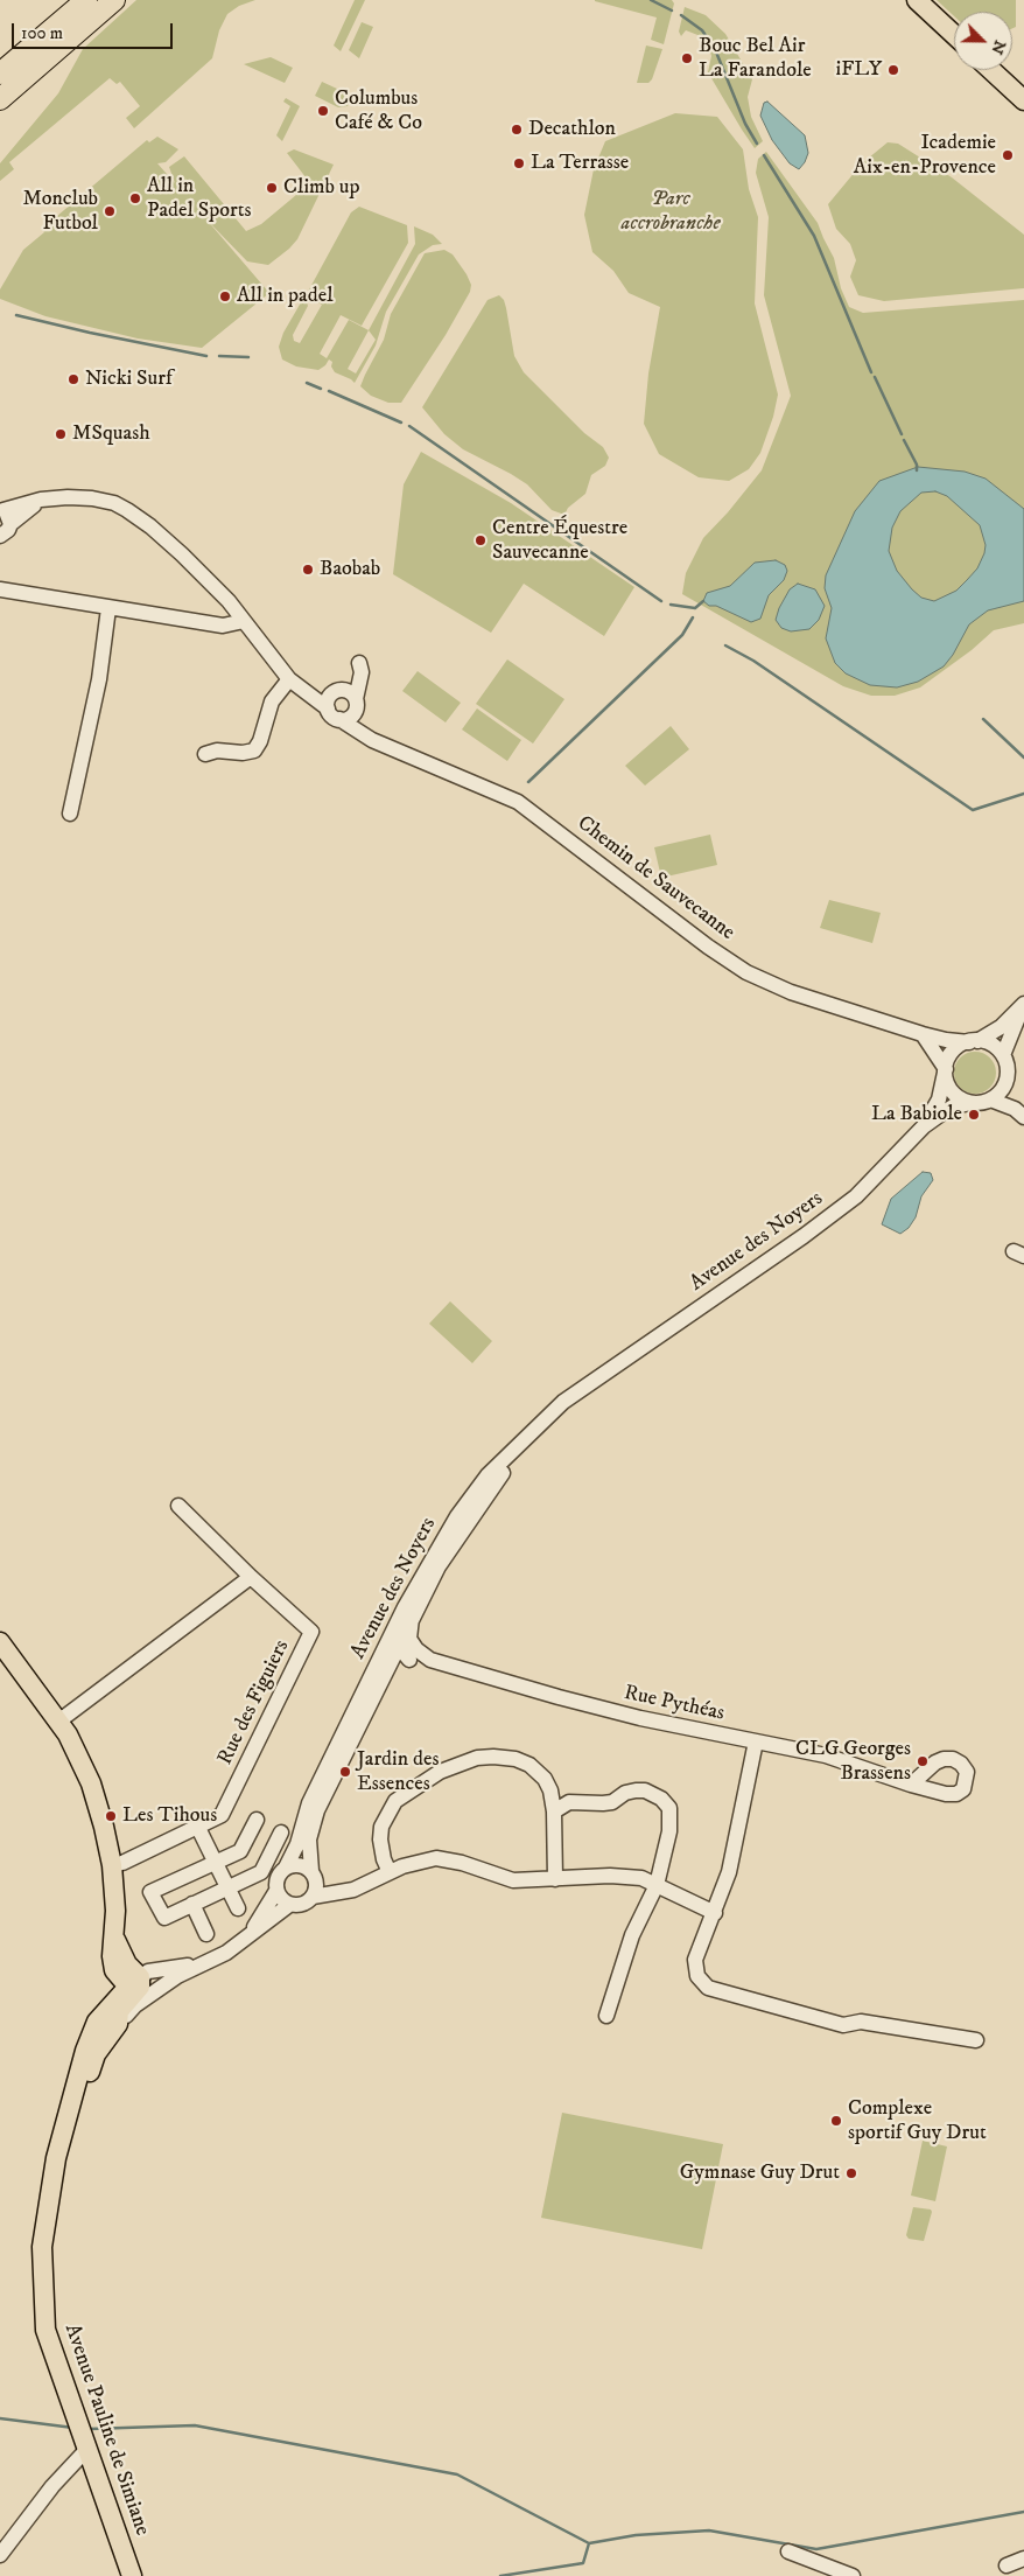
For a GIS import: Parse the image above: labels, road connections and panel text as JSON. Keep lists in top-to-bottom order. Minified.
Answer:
{"streets":{"main road":["Avenue Pauline de Simiane"],"street":["Chemin de Sauvecanne","Avenue des Noyers","Rue des Figuiers","Rue Pythéas"]},"crossings":[["Chemin de Sauvecanne","Avenue des Noyers"]],"parks":["Parc accrobranche"],"places":["Bouc Bel Air La Farandole","iFLY","Columbus Café & Co","Decathlon","Icademie Aix-en-Provence","La Terrasse","Climb up","All in Padel Sports","Monclub Futbol","All in padel","Nicki Surf","MSquash","Centre Équestre Sauvecanne","Baobab","La Babiole","CLG Georges Brassens","Jardin des Essences","Les Tihous","Complexe sportif Guy Drut","Gymnase Guy Drut"],"scale_bar":"100 m","north":"bottom right"}
